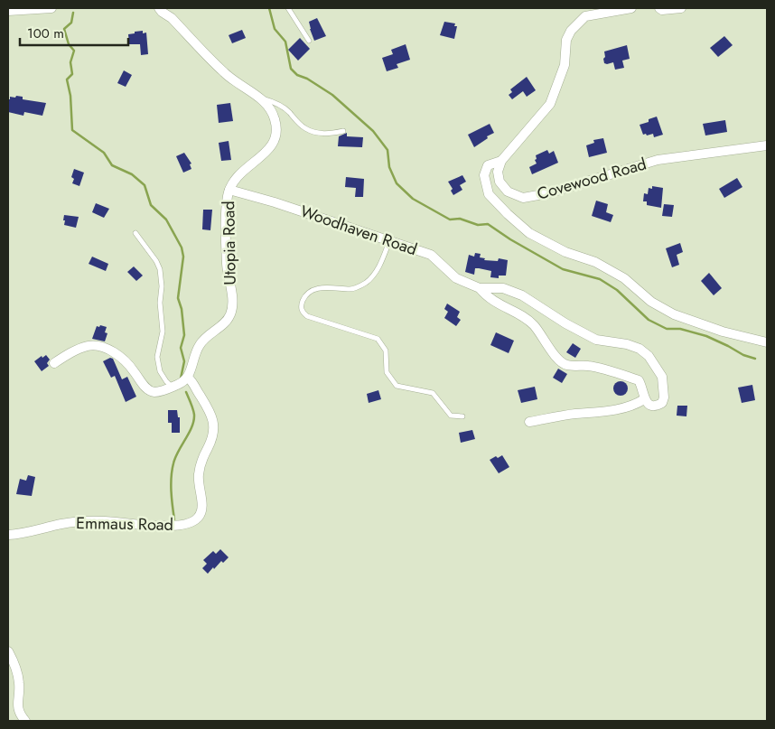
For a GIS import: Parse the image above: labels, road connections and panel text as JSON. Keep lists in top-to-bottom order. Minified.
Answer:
{"streets":{"street":["Covewood Road","Woodhaven Road","Utopia Road","Emmaus Road"]},"crossings":[["Woodhaven Road","Utopia Road"],["Utopia Road","Emmaus Road"]],"scale_bar":"100 m"}
